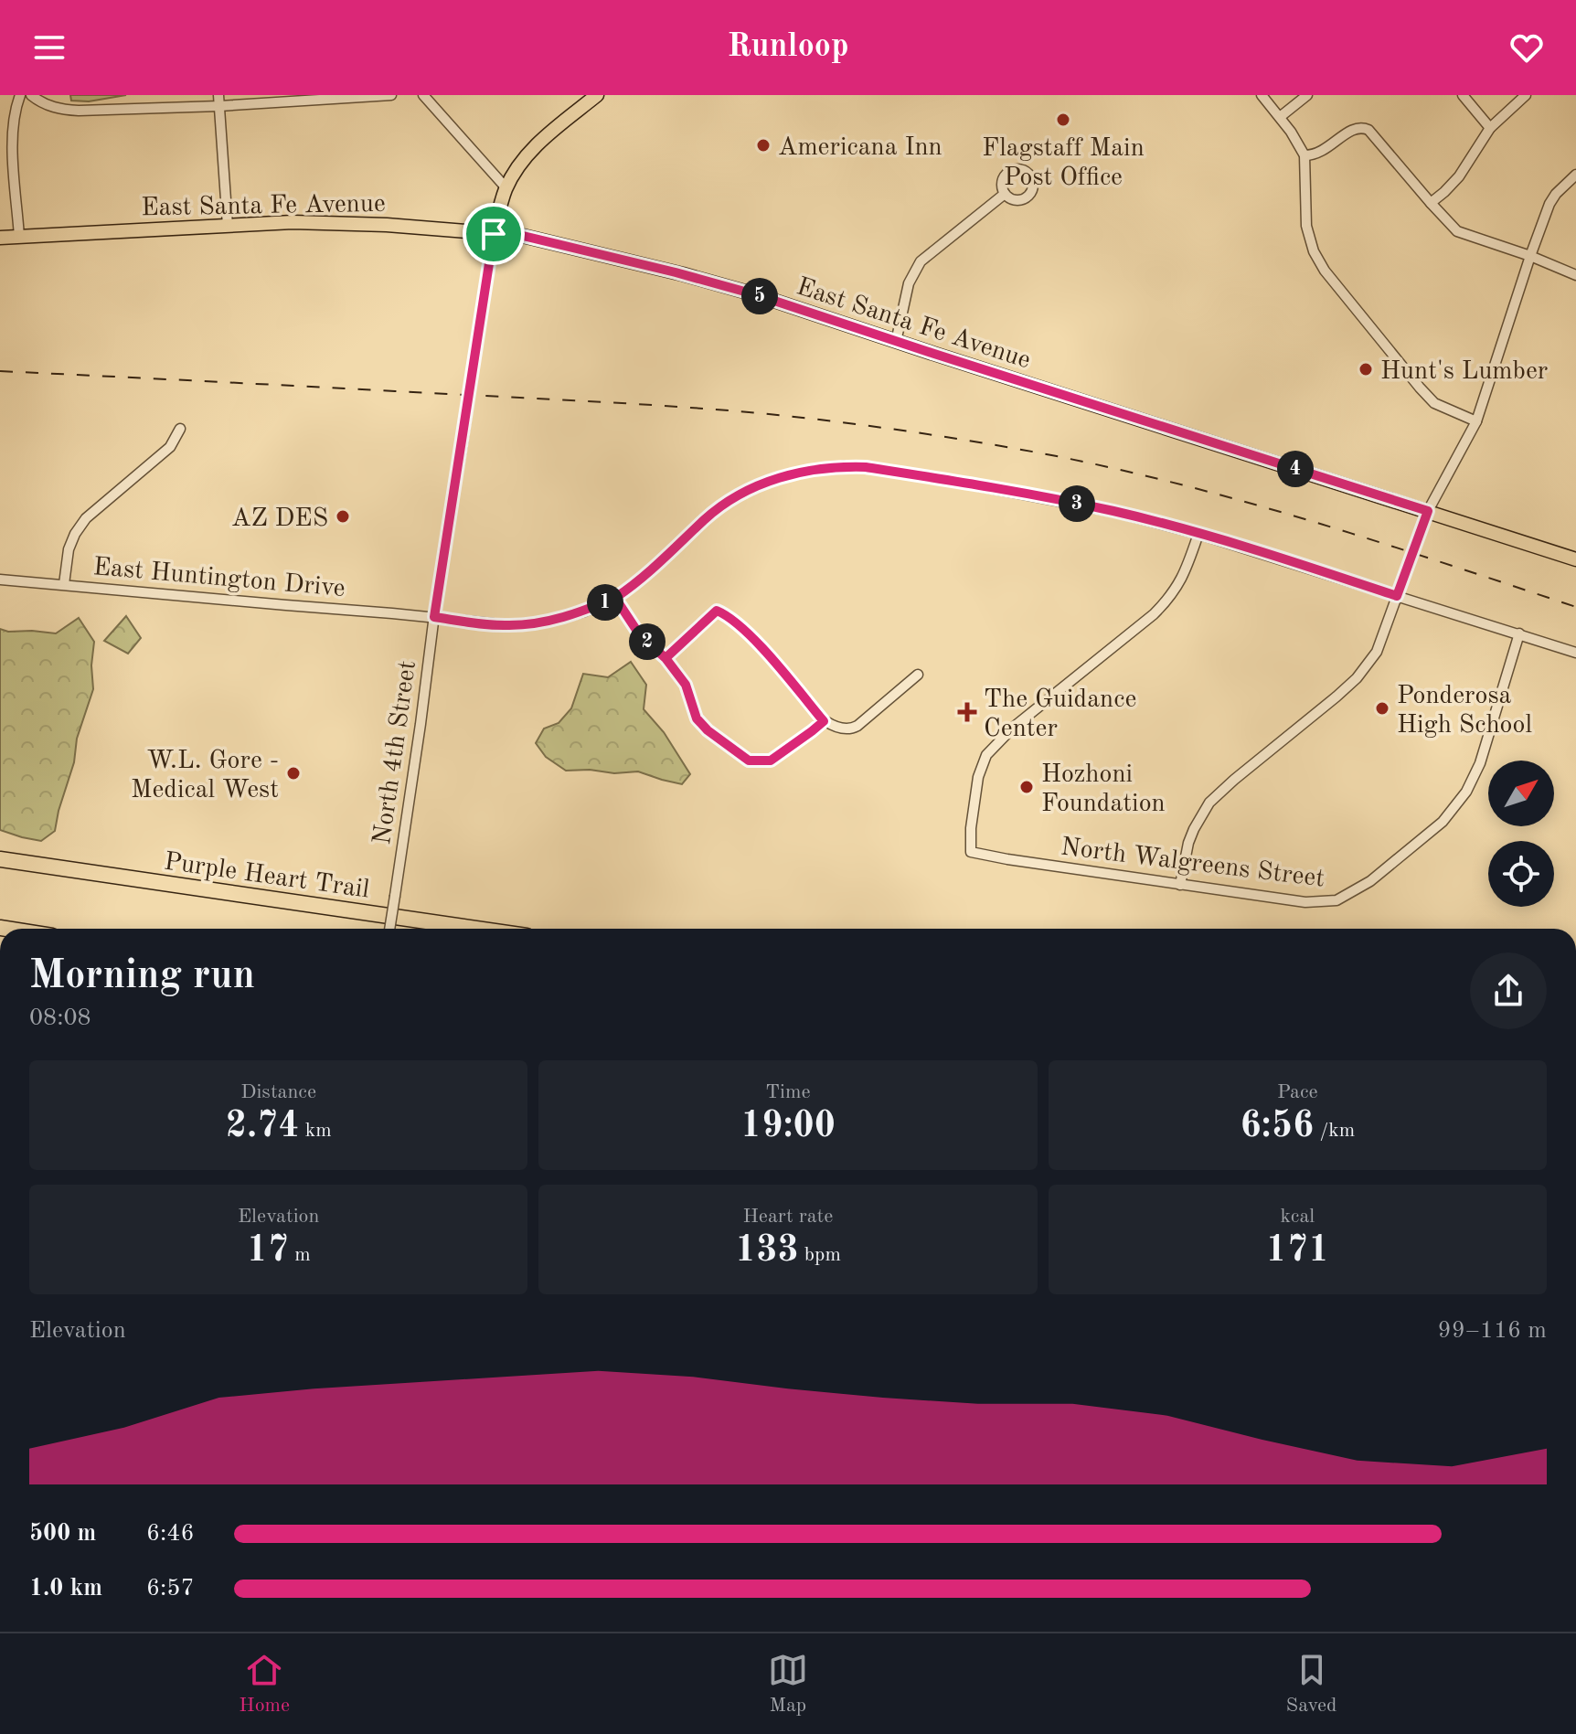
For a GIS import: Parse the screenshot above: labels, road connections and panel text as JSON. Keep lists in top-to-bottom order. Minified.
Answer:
{"streets":{"highway":["Purple Heart Trail"],"main road":["East Santa Fe Avenue"],"street":["East Huntington Drive","North 4th Street","North Walgreens Street"]},"crossings":[["East Santa Fe Avenue","North 4th Street"],["East Huntington Drive","North 4th Street"],["East Huntington Drive","North Walgreens Street"]],"places":{"other":["Flagstaff Main Post Office","Americana Inn","Hunt's Lumber","AZ DES","Ponderosa High School","W.L. Gore - Medical West","Hozhoni Foundation"],"health":["The Guidance Center"]},"north":"top right","page":{"header":"Runloop","pins":["5","4","3","1","2"],"heading":["Morning run","08:08"],"stats":[["Distance","2.74 km"],["Time","19:00"],["Pace","6:56 /km"],["Elevation","17 m"],["Heart rate","133 bpm"],["kcal","171"]],"chart":["Elevation","99–116 m"],"list":[{"name":"500 m","note":"6:46"},{"name":"1.0 km","note":"6:57"}],"tabs":["Home","Map","Saved"]}}
